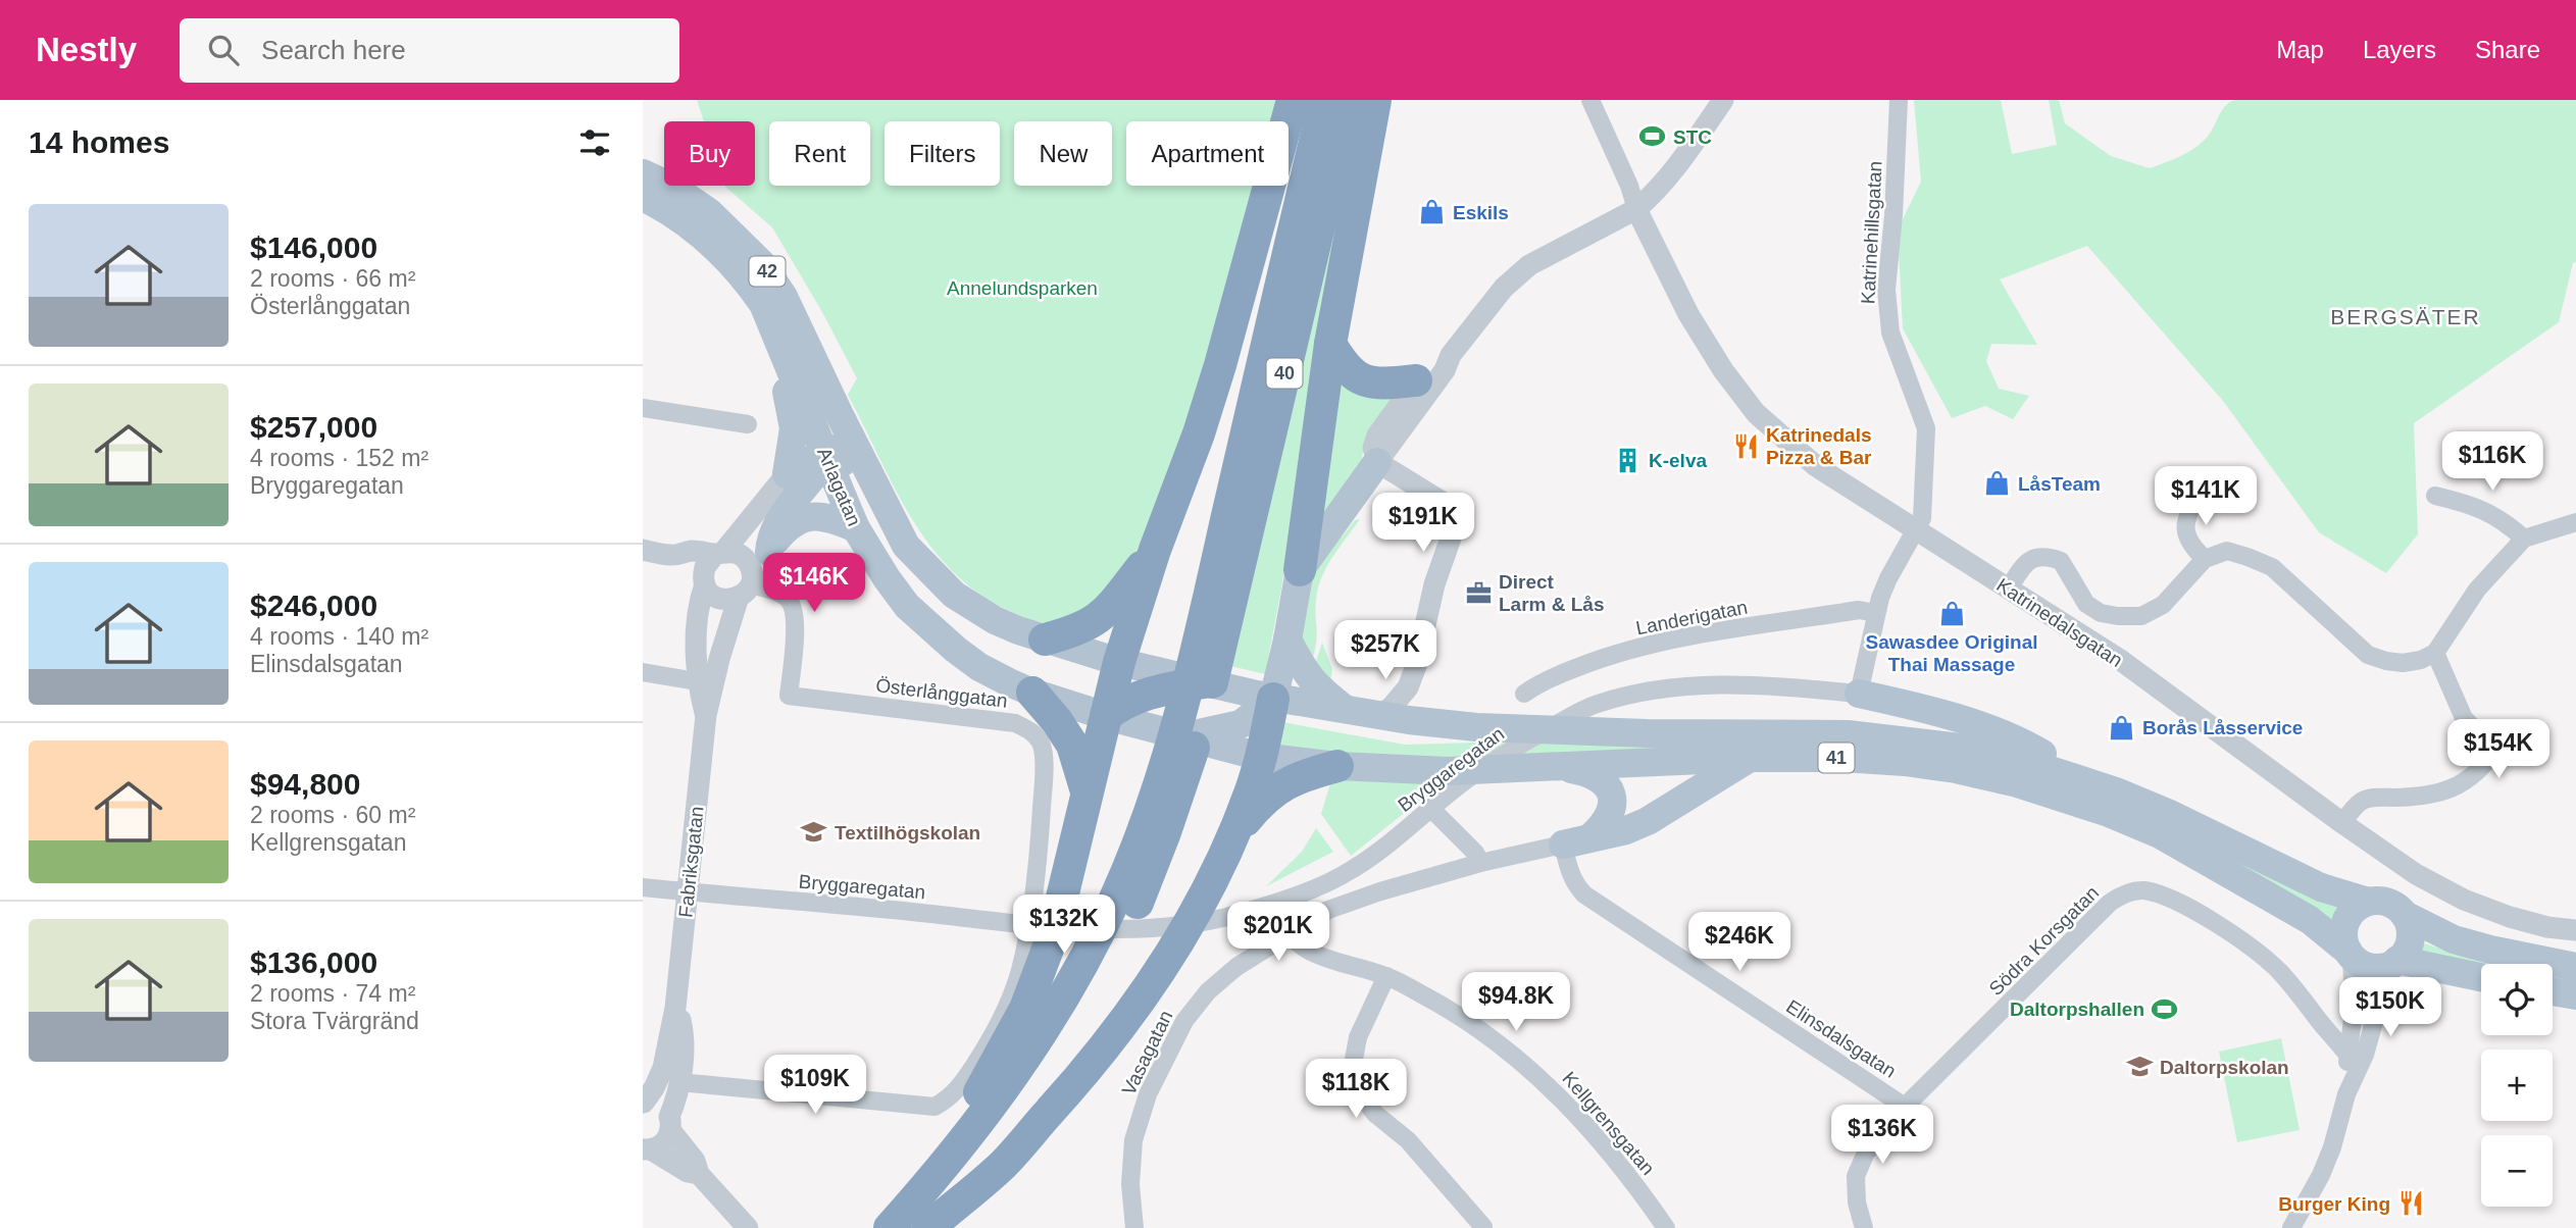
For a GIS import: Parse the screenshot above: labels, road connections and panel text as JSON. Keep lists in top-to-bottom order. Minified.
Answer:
{"streets":{"highway":["40"],"main road":["42","Arlagatan","41"],"street":["Katrinehillsgatan","Landerigatan","Katrinedalsgatan","Österlånggatan","Bryggaregatan","Fabriksgatan","Södra Korsgatan","Elinsdalsgatan","Vasagatan","Kellgrensgatan"]},"crossings":[["Katrinehillsgatan","Katrinedalsgatan"],["Arlagatan","41"],["Österlånggatan","Bryggaregatan"],["Österlånggatan","Fabriksgatan"],["Bryggaregatan","Fabriksgatan"],["Södra Korsgatan","Elinsdalsgatan"],["Elinsdalsgatan","Vasagatan"],["Vasagatan","Kellgrensgatan"]],"districts":["BERGSÄTER"],"parks":["Annelundsparken"],"places":{"sports":["STC","Daltorpshallen"],"shop":["Eskils","LåsTeam","Sawasdee Original Thai Massage","Borås Låsservice"],"restaurant":["Katrinedals Pizza & Bar","Burger King"],"building":["K-elva"],"office":["Direct Larm & Lås"],"school or university":["Textilhögskolan","Daltorpskolan"]},"page":{"header":"Nestly","search":"Search here","nav":["Map","Layers","Share"],"heading":"14 homes","chip":["Buy","Rent","Filters","New","Apartment"],"list":[{"name":"$146,000","note":"2 rooms · 66 m² · Österlånggatan"},{"name":"$257,000","note":"4 rooms · 152 m² · Bryggaregatan"},{"name":"$246,000","note":"4 rooms · 140 m² · Elinsdalsgatan"},{"name":"$94,800","note":"2 rooms · 60 m² · Kellgrensgatan"},{"name":"$136,000","note":"2 rooms · 74 m² · Stora Tvärgränd"}],"price":["$116K","$141K","$191K","$146K","$257K","$154K","$132K","$201K","$246K","$94.8K","$150K","$109K","$118K","$136K"],"map_buttons":["+","−"]}}
